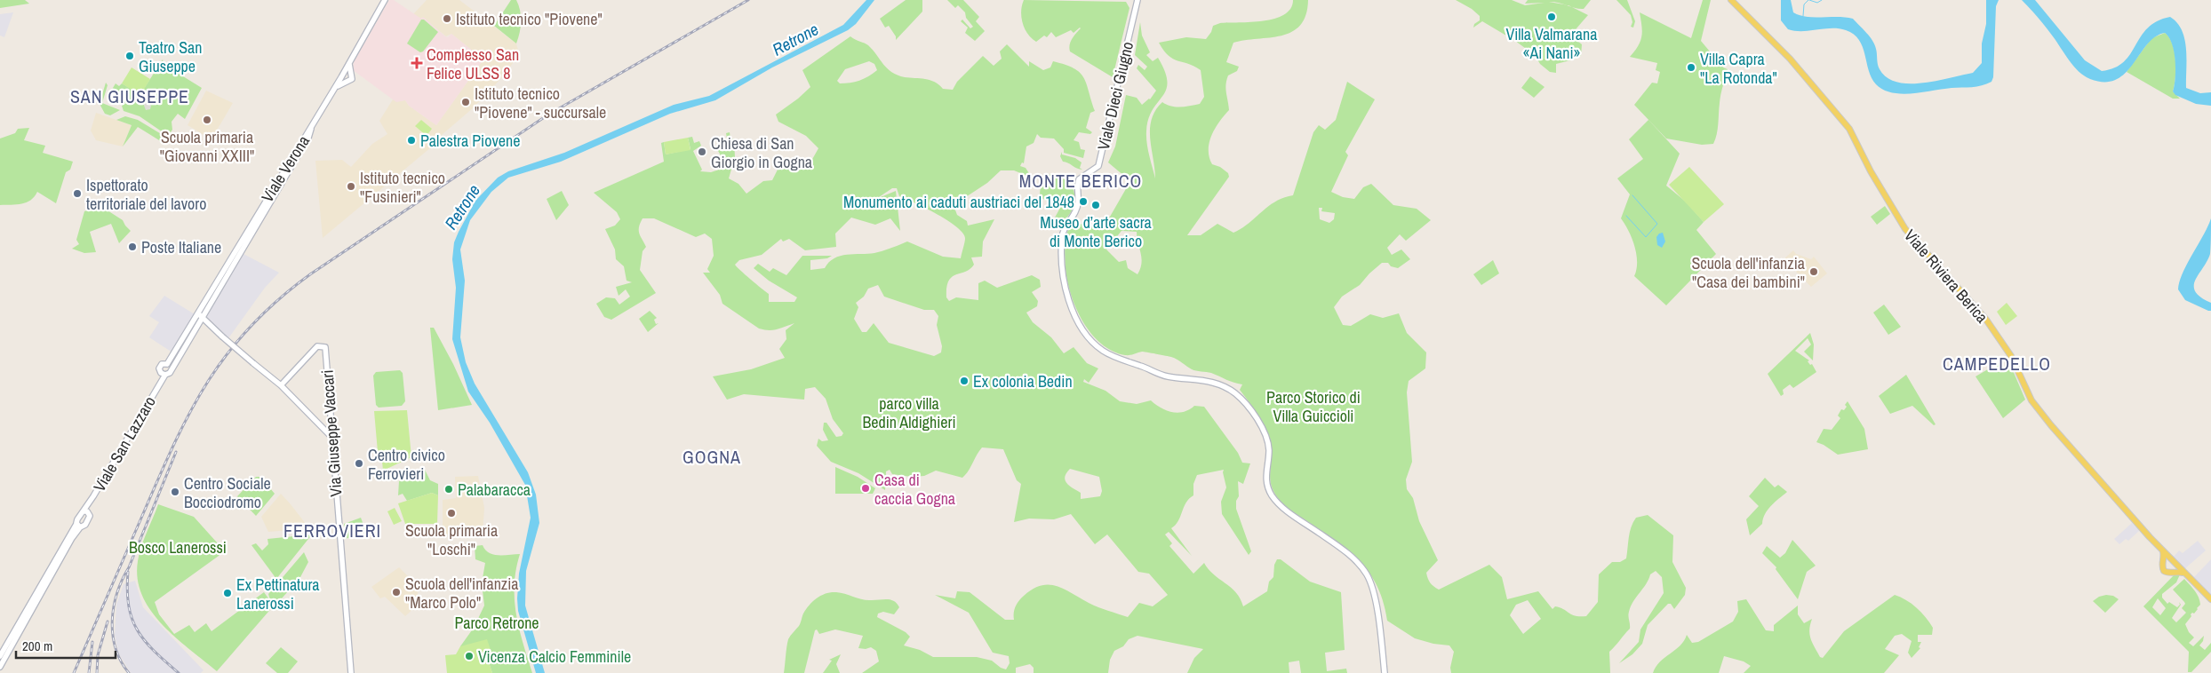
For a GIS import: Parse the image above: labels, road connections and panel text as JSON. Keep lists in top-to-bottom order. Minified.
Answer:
{"streets":{"main road":["Viale Dieci Giugno","Viale Verona","Viale Riviera Berica","Via Giuseppe Vaccari","Viale San Lazzaro"]},"districts":["SAN GIUSEPPE","MONTE BERICO","CAMPEDELLO","GOGNA","FERROVIERI"],"water":["Retrone"],"parks":["Parco Storico di Villa Guiccioli","parco villa Bedin Aldighieri","Bosco Lanerossi","Parco Retrone"],"places":{"other":["Villa Valmarana «Ai Nani»","Istituto tecnico \"Piovene\"","Teatro San Giuseppe","Villa Capra \"La Rotonda\"","Istituto tecnico \"Piovene\" - succursale","Scuola primaria \"Giovanni XXIII\"","Palestra Piovene","Chiesa di San Giorgio in Gogna","Istituto tecnico \"Fusinieri\"","Ispettorato territoriale del lavoro","Monumento ai caduti austriaci del 1848","Museo d’arte sacra di Monte Berico","Poste Italiane","Scuola dell'infanzia \"Casa dei bambini\"","Ex colonia Bedin","Centro civico Ferrovieri","Casa di caccia Gogna","Palabaracca","Centro Sociale Bocciodromo","Scuola primaria \"Loschi\"","Scuola dell'infanzia \"Marco Polo\"","Ex Pettinatura Lanerossi","Vicenza Calcio Femminile"],"health":["Complesso San Felice ULSS 8"]},"scale_bar":"200 m"}
